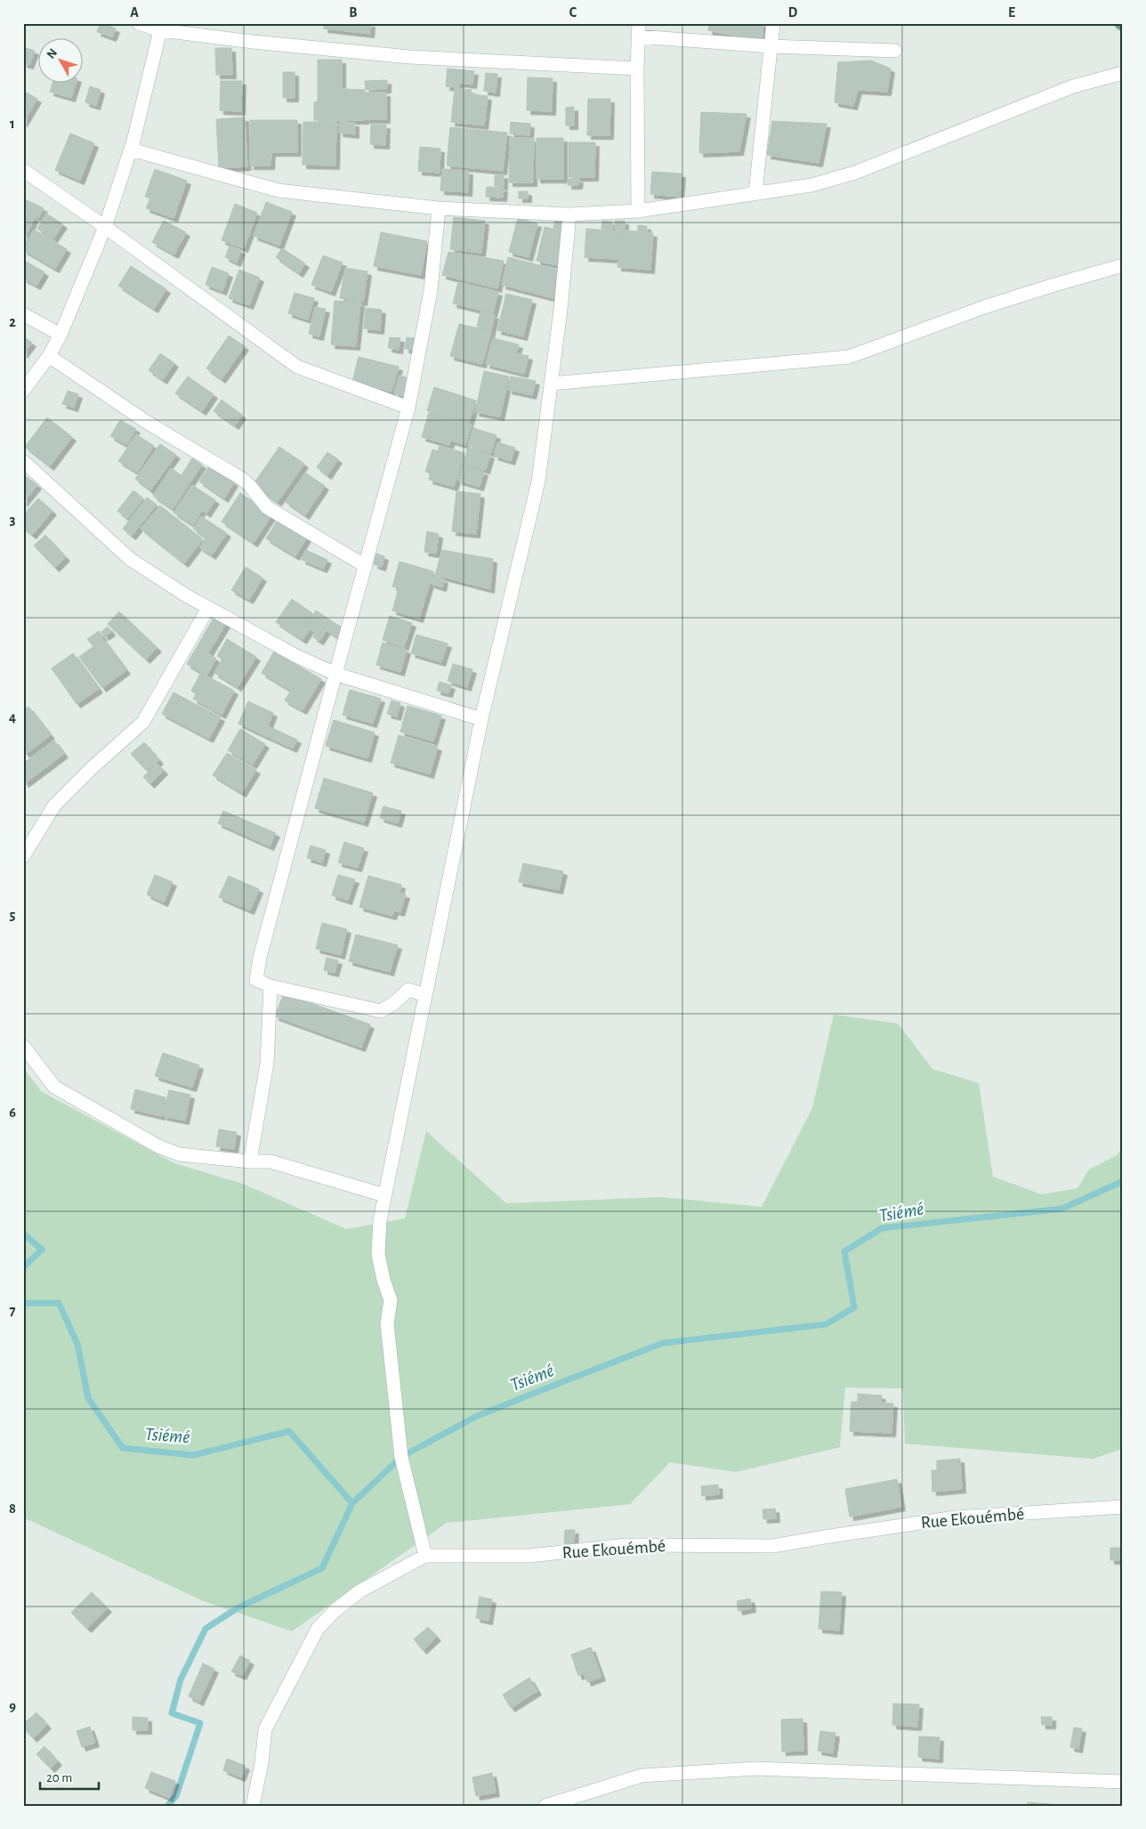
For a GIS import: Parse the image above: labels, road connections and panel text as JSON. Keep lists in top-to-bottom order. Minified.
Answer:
{"streets":{"street":["Rue Ekouémbé"]},"water":["Tsiémé"],"scale_bar":"20 m","north":"top left","grid":{"columns":["A","B","C","D","E"],"rows":["1","2","3","4","5","6","7","8","9"]}}
